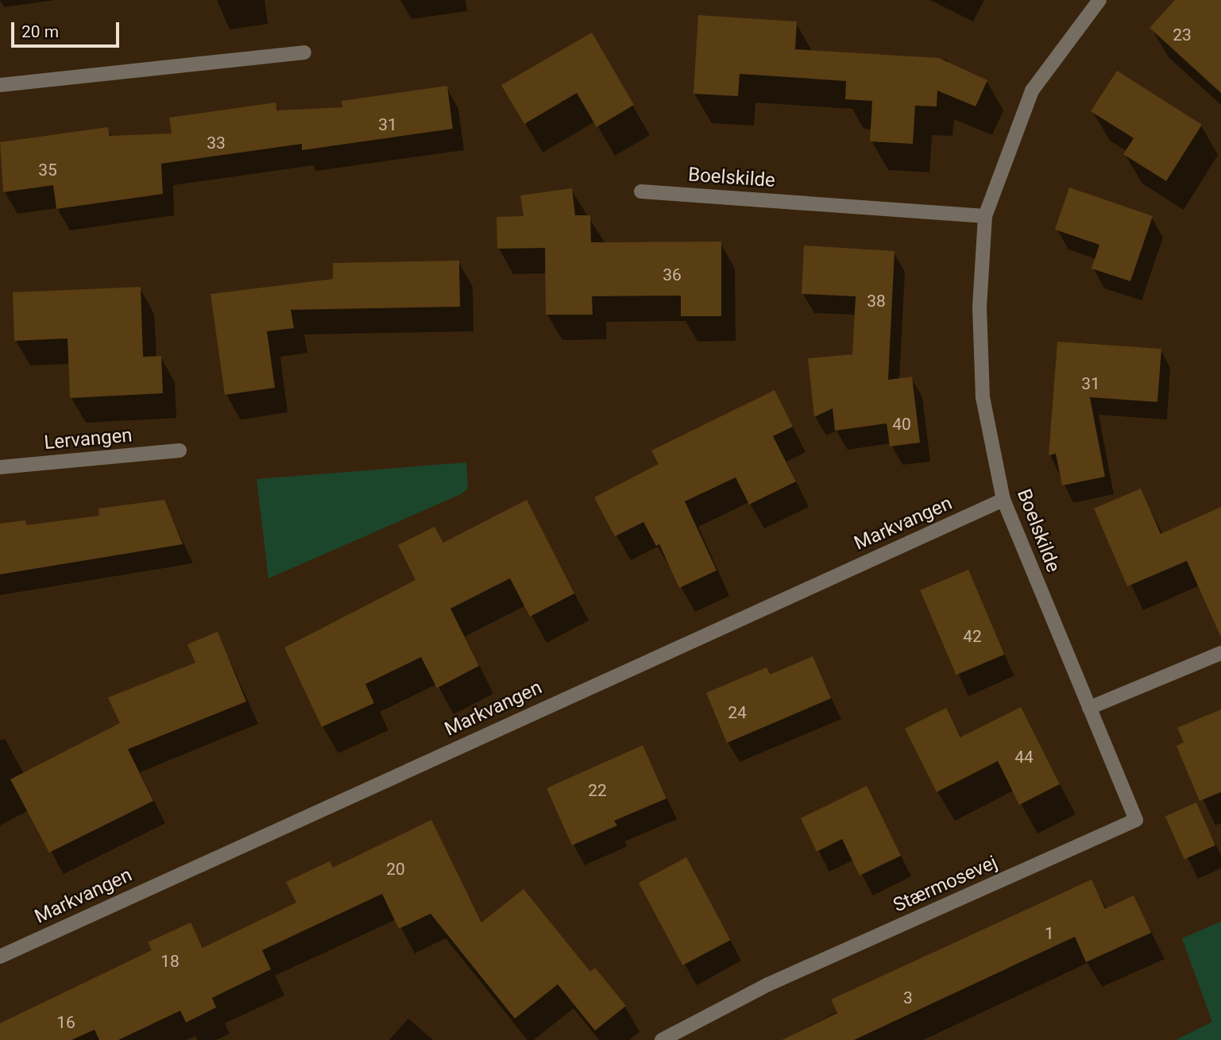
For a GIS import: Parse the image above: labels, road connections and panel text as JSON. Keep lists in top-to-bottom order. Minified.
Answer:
{"streets":{"street":["Boelskilde","Lervangen","Markvangen","Stærmosevej"]},"crossings":[["Boelskilde","Markvangen"],["Boelskilde","Stærmosevej"]],"house_numbers":["23","31","33","35","36","38","31","40","42","24","44","22","20","1","18","3","16"],"scale_bar":"20 m"}
